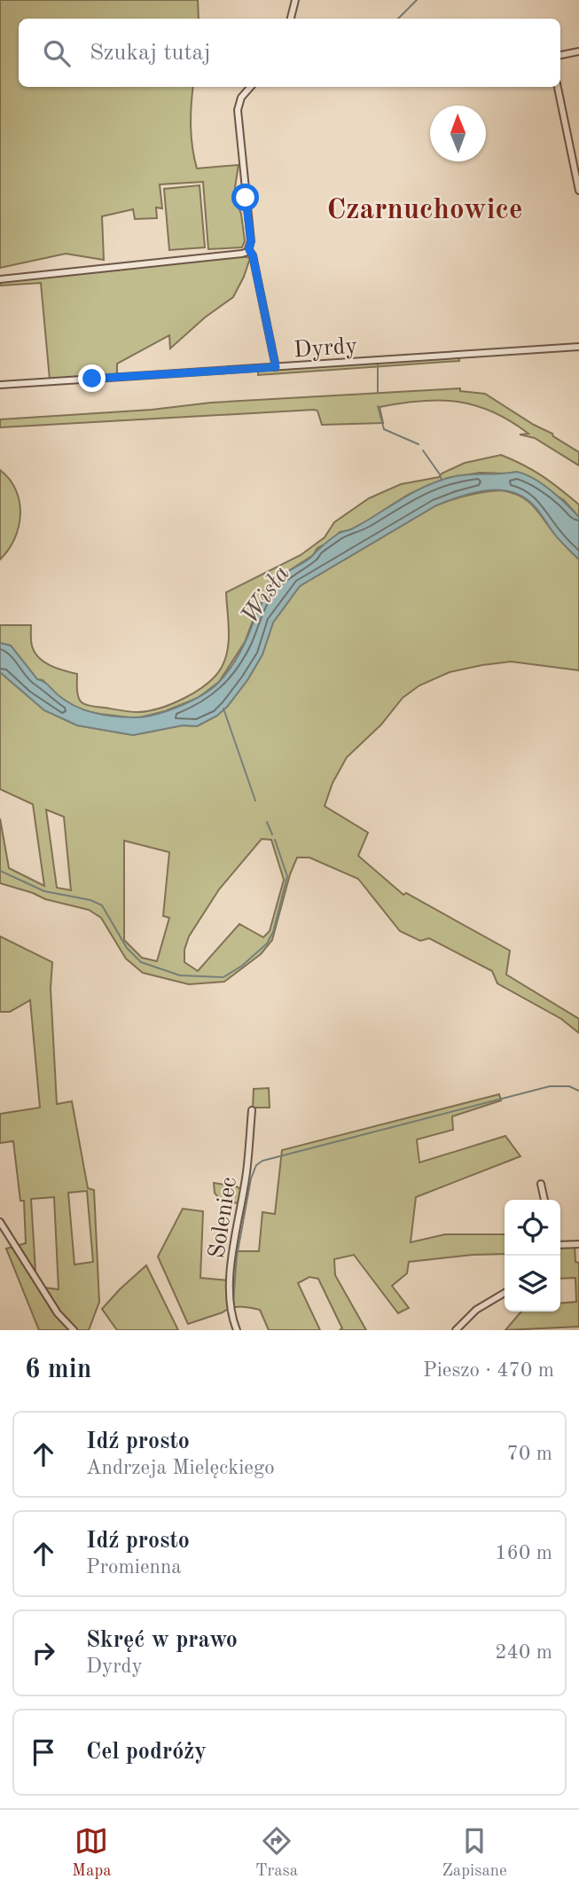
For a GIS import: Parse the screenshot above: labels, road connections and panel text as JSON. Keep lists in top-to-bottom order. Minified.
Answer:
{"streets":{"street":["Dyrdy","Soleniec"]},"districts":["Czarnuchowice"],"water":["Wisła"],"north":"top","page":{"search":"Szukaj tutaj","heading":["6 min","Pieszo · 470 m"],"list":[["Idź prosto","Andrzeja Mielęckiego","70 m"],["Idź prosto","Promienna","160 m"],["Skręć w prawo","Dyrdy","240 m"],"Cel podróży"],"nav":["Mapa","Trasa","Zapisane"]}}
